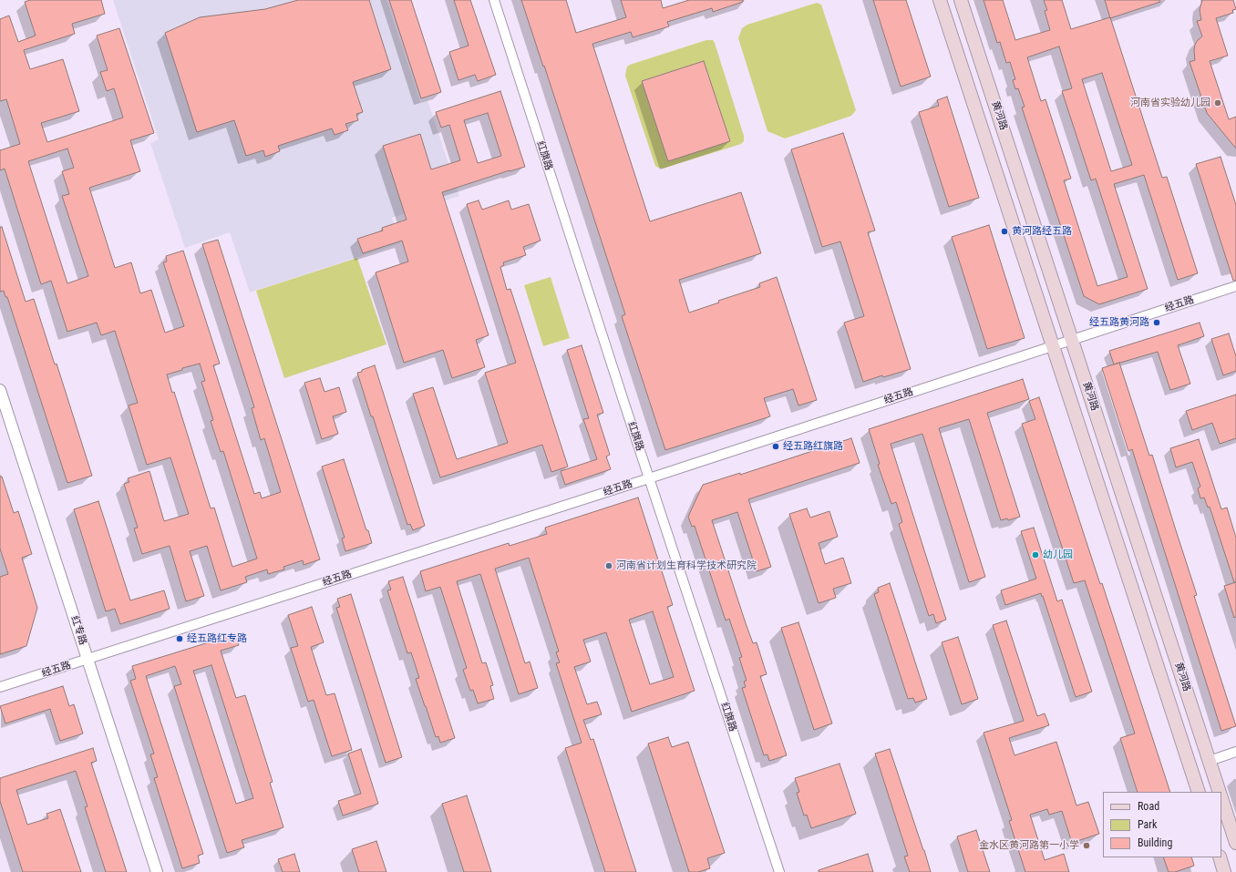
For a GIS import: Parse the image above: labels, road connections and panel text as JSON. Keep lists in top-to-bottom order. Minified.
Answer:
{"streets":{"main road":["黄河路"],"street":["红旗路","经五路","红专路"]},"crossings":[["黄河路","经五路"],["红旗路","经五路"],["经五路","红专路"]],"places":["河南省实验幼儿园","黄河路经五路","经五路黄河路","经五路红旗路","幼儿园","河南省计划生育科学技术研究院","经五路红专路","金水区黄河路第一小学"],"legend":["Road","Park","Building"]}
